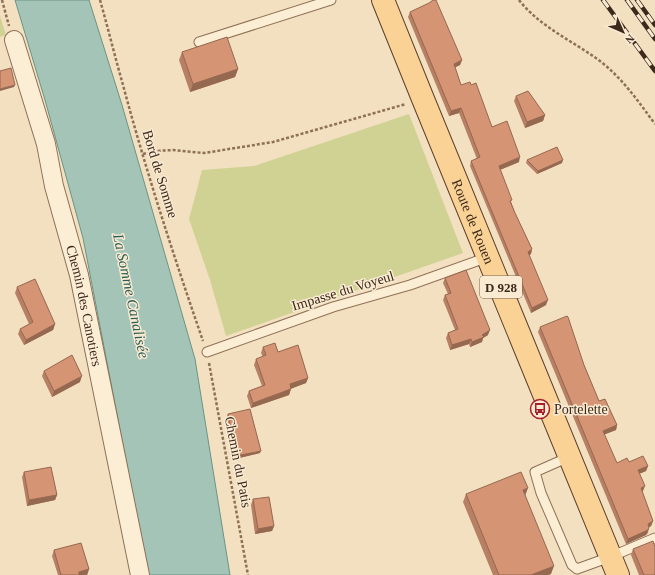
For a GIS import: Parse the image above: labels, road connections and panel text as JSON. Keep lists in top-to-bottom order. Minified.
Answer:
{"streets":{"main road":["Route de Rouen","D 928"],"street":["Chemin des Canotiers"],"lane":["Impasse du Voyeul"],"path":["Bord de Somme","Chemin du Patis"]},"crossings":[["Bord de Somme","Impasse du Voyeul"],["Bord de Somme","Chemin du Patis"],["Route de Rouen","Impasse du Voyeul"],["Impasse du Voyeul","Chemin du Patis"]],"water":["La Somme Canalisée"],"places":{"bus stop":["Portelette"]},"north":"bottom right"}
